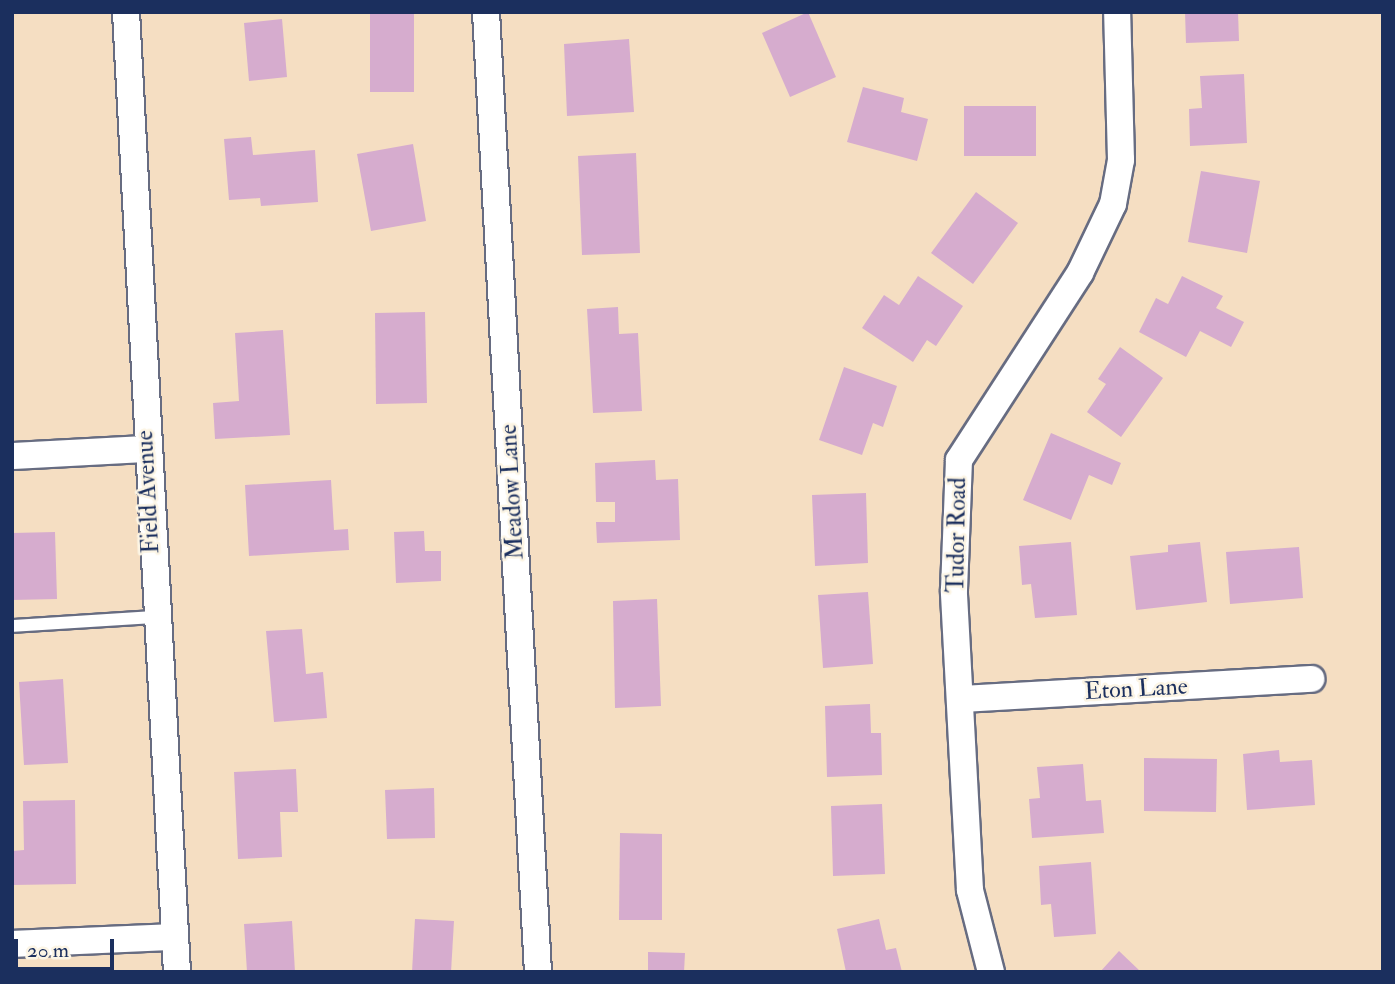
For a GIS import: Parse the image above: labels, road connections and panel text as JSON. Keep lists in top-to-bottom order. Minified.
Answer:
{"streets":{"street":["Field Avenue","Meadow Lane","Tudor Road","Eton Lane"]},"crossings":[["Tudor Road","Eton Lane"]],"scale_bar":"20 m"}
